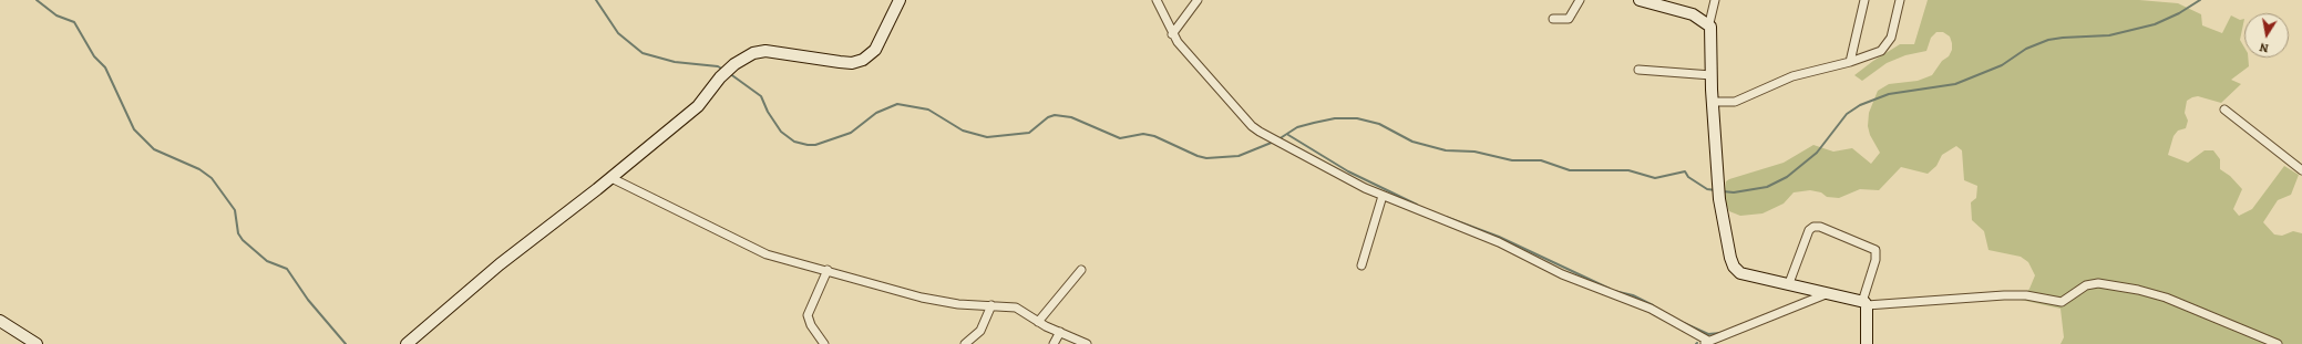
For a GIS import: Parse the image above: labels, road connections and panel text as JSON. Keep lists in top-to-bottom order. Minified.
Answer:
{"north":"bottom"}
